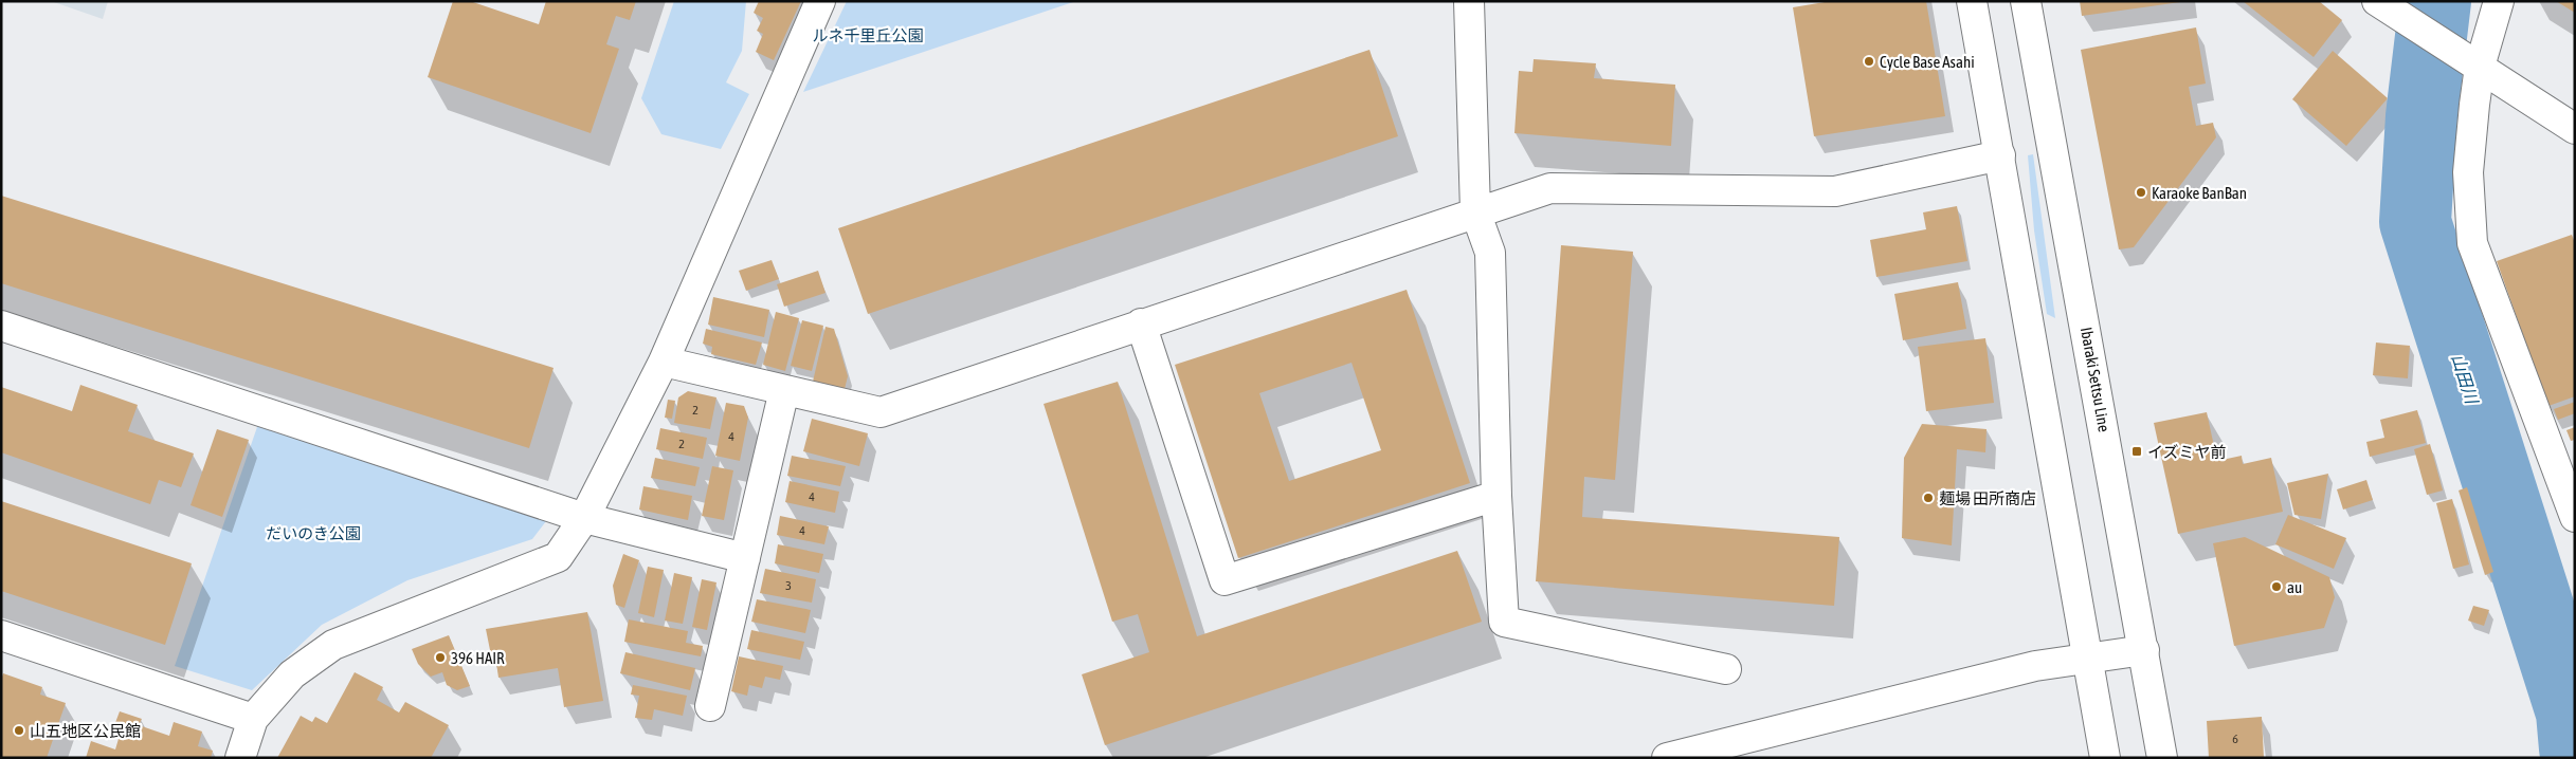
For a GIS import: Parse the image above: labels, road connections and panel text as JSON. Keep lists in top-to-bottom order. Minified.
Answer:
{"streets":{"street":["Ibaraki Settsu Line"]},"water":["山田川"],"parks":["ルネ千里丘公園","だいのき公園"],"places":{"other":["Cycle Base Asahi","Karaoke BanBan","麺場 田所商店","au","396 HAIR","山五地区公民館"],"transit":["イズミヤ前"]},"house_numbers":["2","4","2","4","4","3","6"]}
